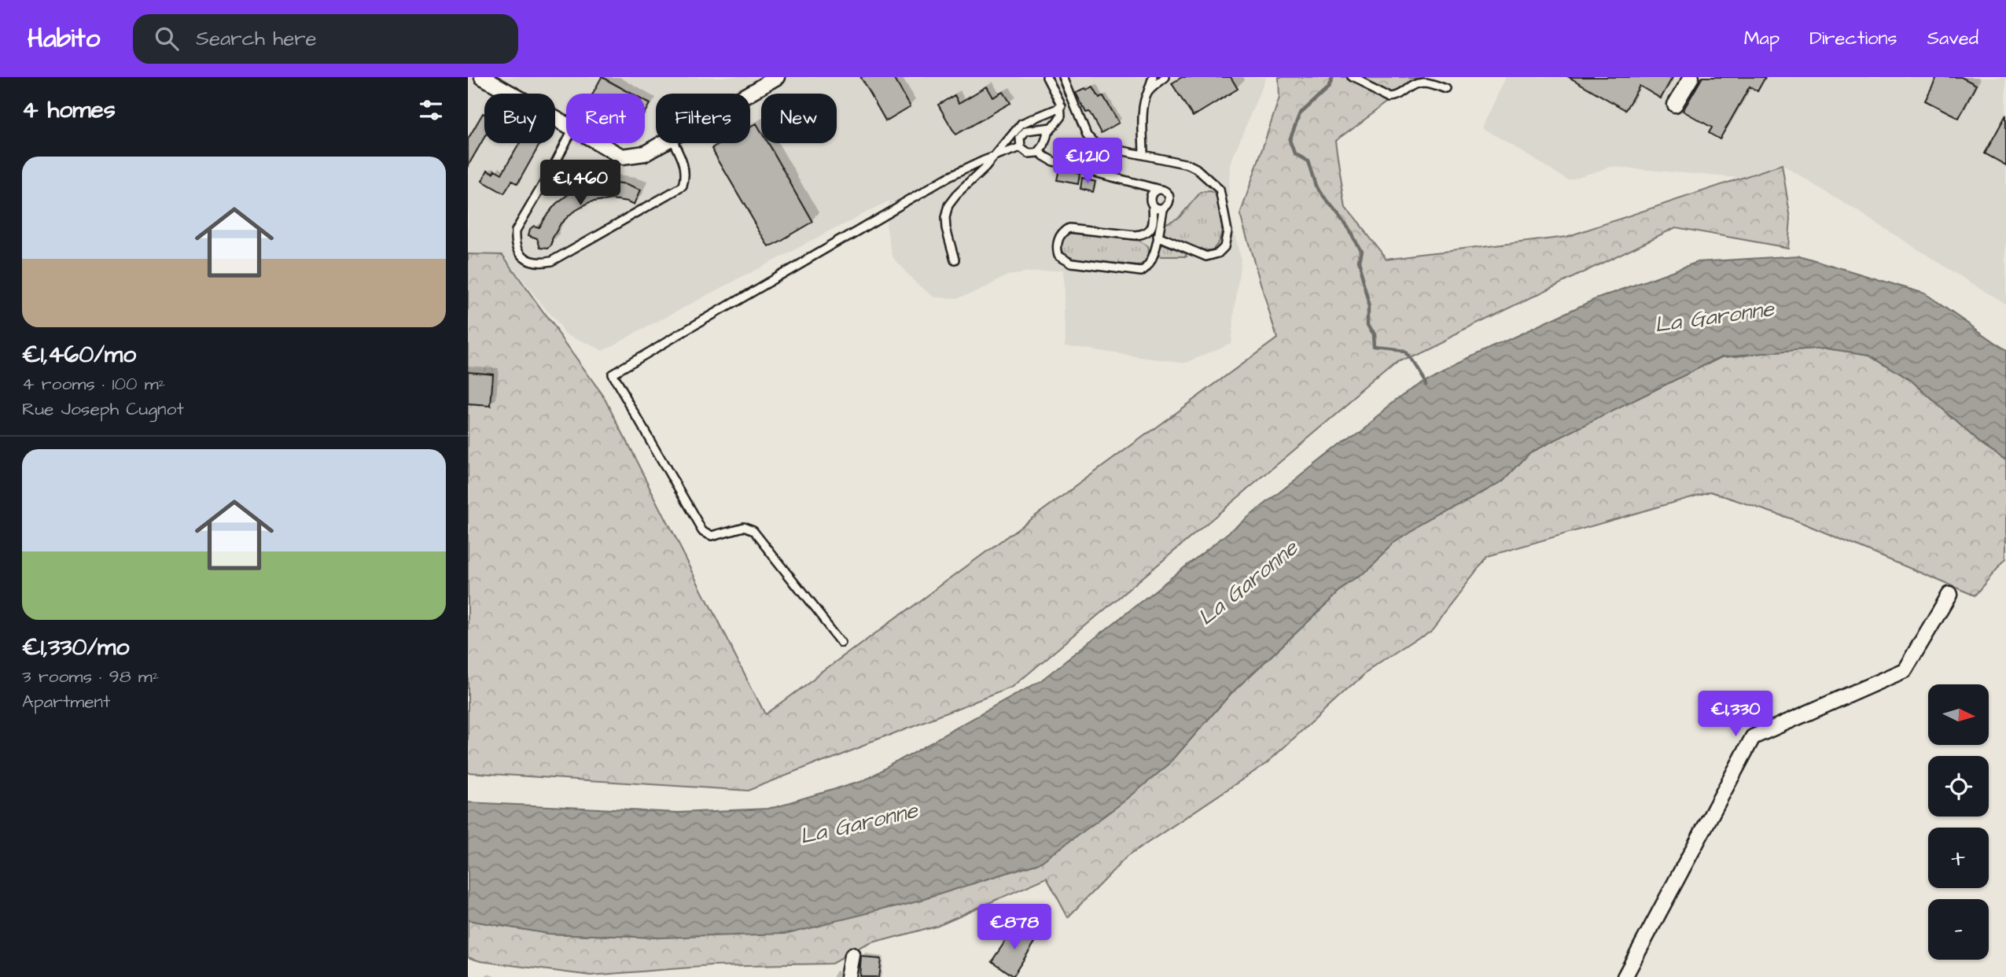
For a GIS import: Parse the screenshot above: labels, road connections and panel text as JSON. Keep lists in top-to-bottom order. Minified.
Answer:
{"water":["La Garonne"],"north":"right","page":{"header":"Habito","search":"Search here","nav":["Map","Directions","Saved"],"heading":"4 homes","chip":["Buy","Rent","Filters","New"],"price":["€1,210","€1,460","€1,330","€878"],"list":[{"name":"€1,460/mo","note":"4 rooms · 100 m² · Rue Joseph Cugnot"},{"name":"€1,330/mo","note":"3 rooms · 98 m² · Apartment"}],"map_buttons":["+","−"]}}
